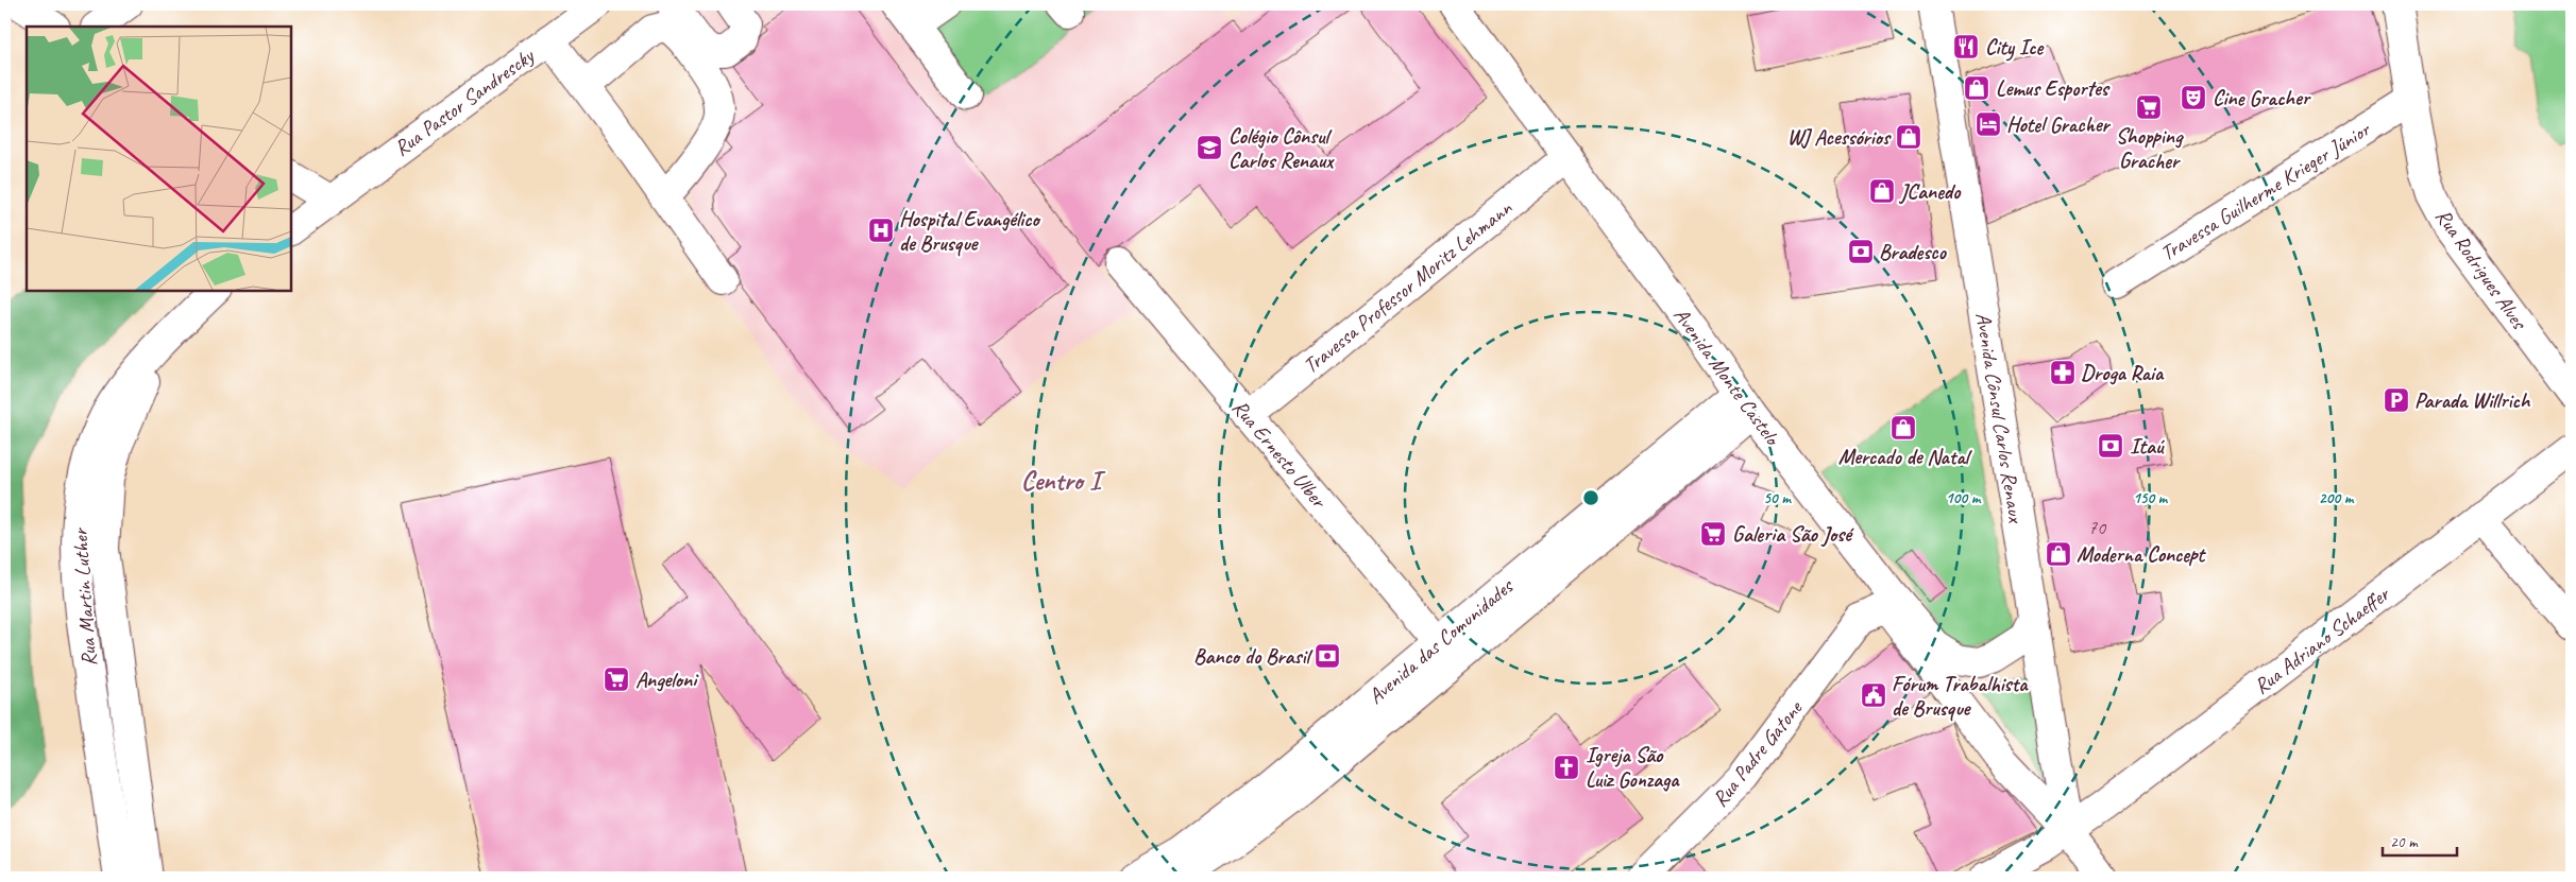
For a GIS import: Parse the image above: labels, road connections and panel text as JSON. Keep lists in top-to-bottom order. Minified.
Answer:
{"streets":{"main road":["Rua Pastor Sandrescky","Travessa Guilherme Krieger Júnior","Rua Rodrigues Alves","Travessa Professor Moritz Lehmann","Avenida Monte Castelo","Avenida Cônsul Carlos Renaux","Rua Ernesto Ulber","Rua Martin Luther","Rua Adriano Schaeffer","Avenida das Comunidades","Rua Padre Gatone"]},"crossings":[["Travessa Guilherme Krieger Júnior","Rua Rodrigues Alves"],["Travessa Professor Moritz Lehmann","Avenida Monte Castelo"],["Travessa Professor Moritz Lehmann","Rua Ernesto Ulber"],["Avenida Monte Castelo","Avenida Cônsul Carlos Renaux"],["Avenida Monte Castelo","Avenida das Comunidades"],["Avenida Monte Castelo","Rua Padre Gatone"],["Avenida Cônsul Carlos Renaux","Rua Adriano Schaeffer"],["Rua Ernesto Ulber","Avenida das Comunidades"]],"districts":["Centro I"],"places":{"restaurant":["City Ice"],"shop":["Lemus Esportes","WJ Acessórios","JCanedo","Mercado de Natal","Moderna Concept"],"theatre":["Cine Gracher"],"supermarket":["Shopping Gracher","Galeria São José","Angeloni"],"hotel":["Hotel Gracher"],"school or university":["Colégio Cônsul Carlos Renaux"],"hospital":["Hospital Evangélico de Brusque"],"bank":["Bradesco","Itaú","Banco do Brasil"],"pharmacy":["Droga Raia"],"parking":["Parada Willrich"],"public building":["Fórum Trabalhista de Brusque"],"church":["Igreja São Luiz Gonzaga"]},"house_numbers":["70"],"scale_bar":"20 m","rings":["50 m","100 m","150 m","200 m"]}
